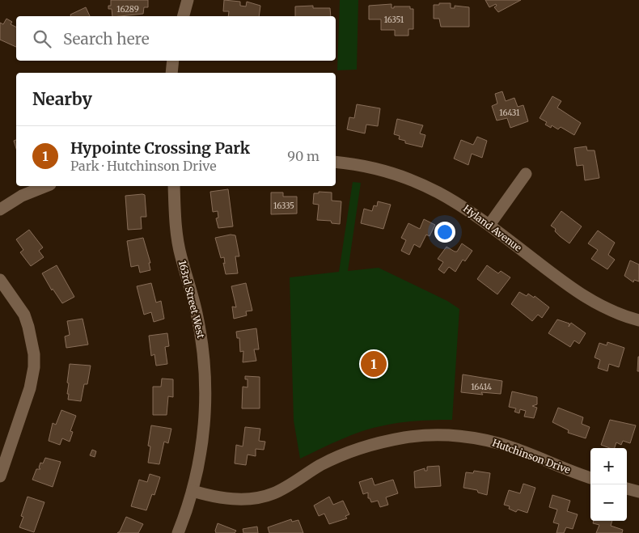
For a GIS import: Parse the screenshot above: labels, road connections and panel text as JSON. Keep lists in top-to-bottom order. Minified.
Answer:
{"streets":{"street":["Hyland Avenue","163rd Street West","Hutchinson Drive"]},"crossings":[["163rd Street West","Hutchinson Drive"]],"house_numbers":["16289","16351","16431","16335","16414"],"page":{"search":"Search here","heading":"Nearby","list":[{"mark":"1","name":"Hypointe Crossing Park","note":"Park · Hutchinson Drive","value":"90 m"}],"pins":"1","map_buttons":["+","−"]}}
